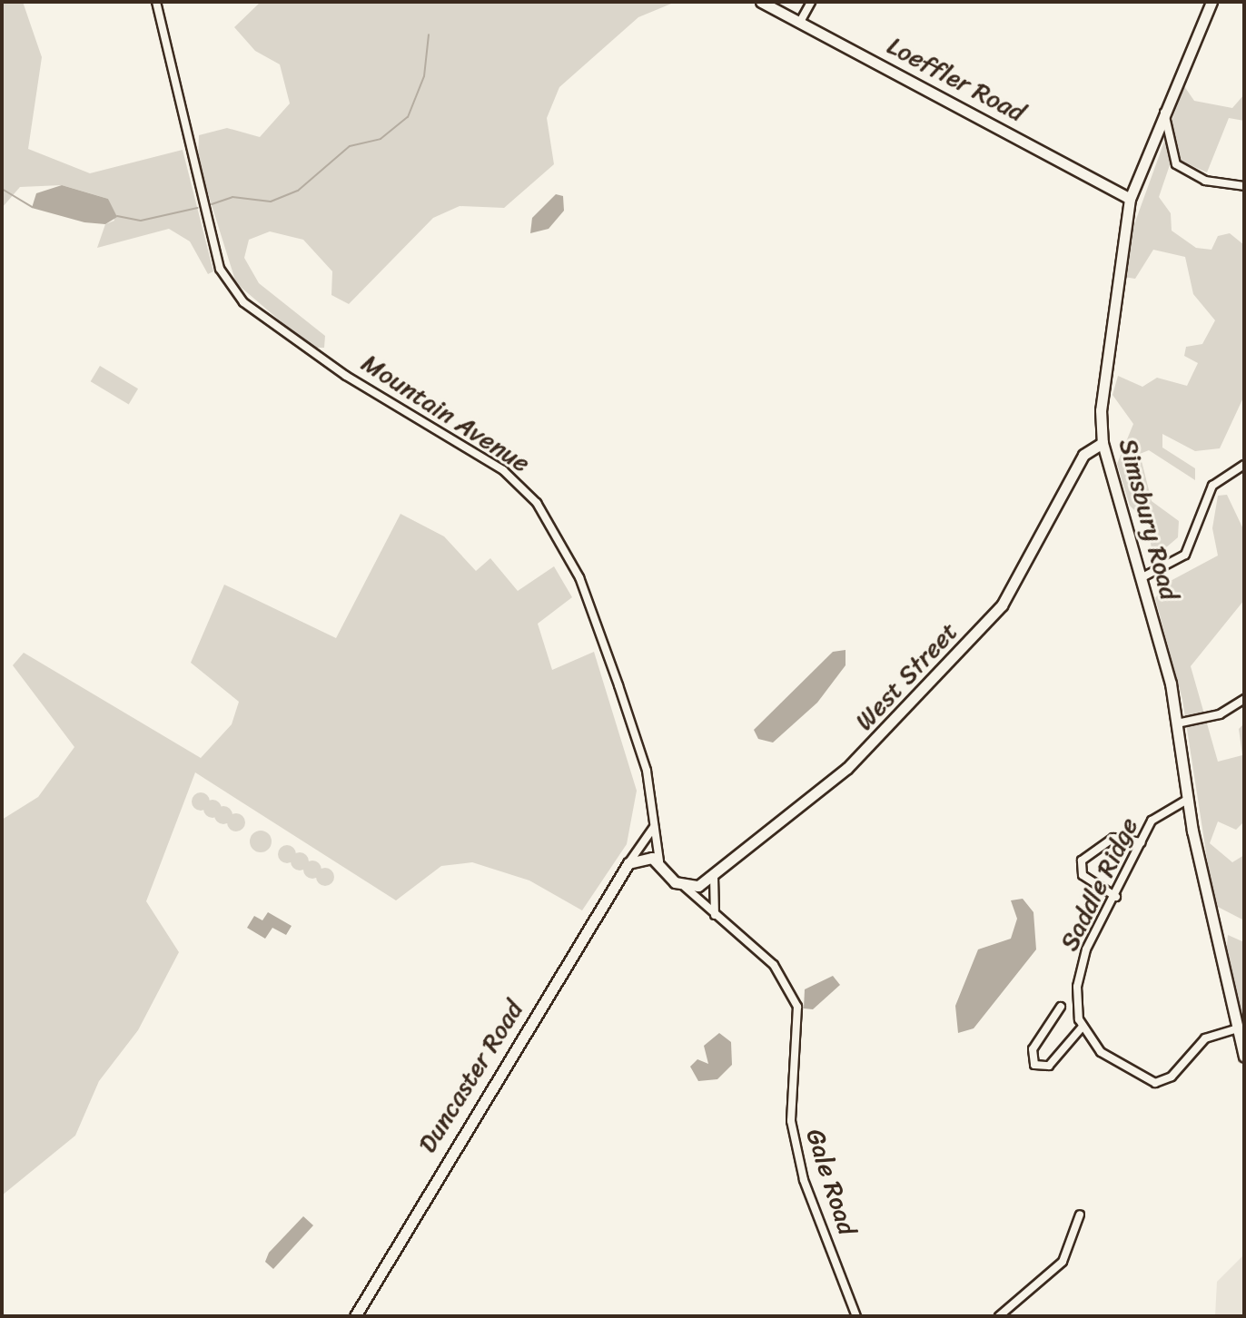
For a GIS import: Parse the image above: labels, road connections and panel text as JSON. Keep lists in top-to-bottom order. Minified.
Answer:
{"streets":{"main road":["Loeffler Road","Simsbury Road","West Street","Duncaster Road"],"street":["Mountain Avenue","Saddle Ridge","Gale Road"]},"crossings":[["Loeffler Road","Simsbury Road"],["Mountain Avenue","Duncaster Road"],["Simsbury Road","West Street"],["Simsbury Road","Saddle Ridge"],["West Street","Gale Road"]]}
